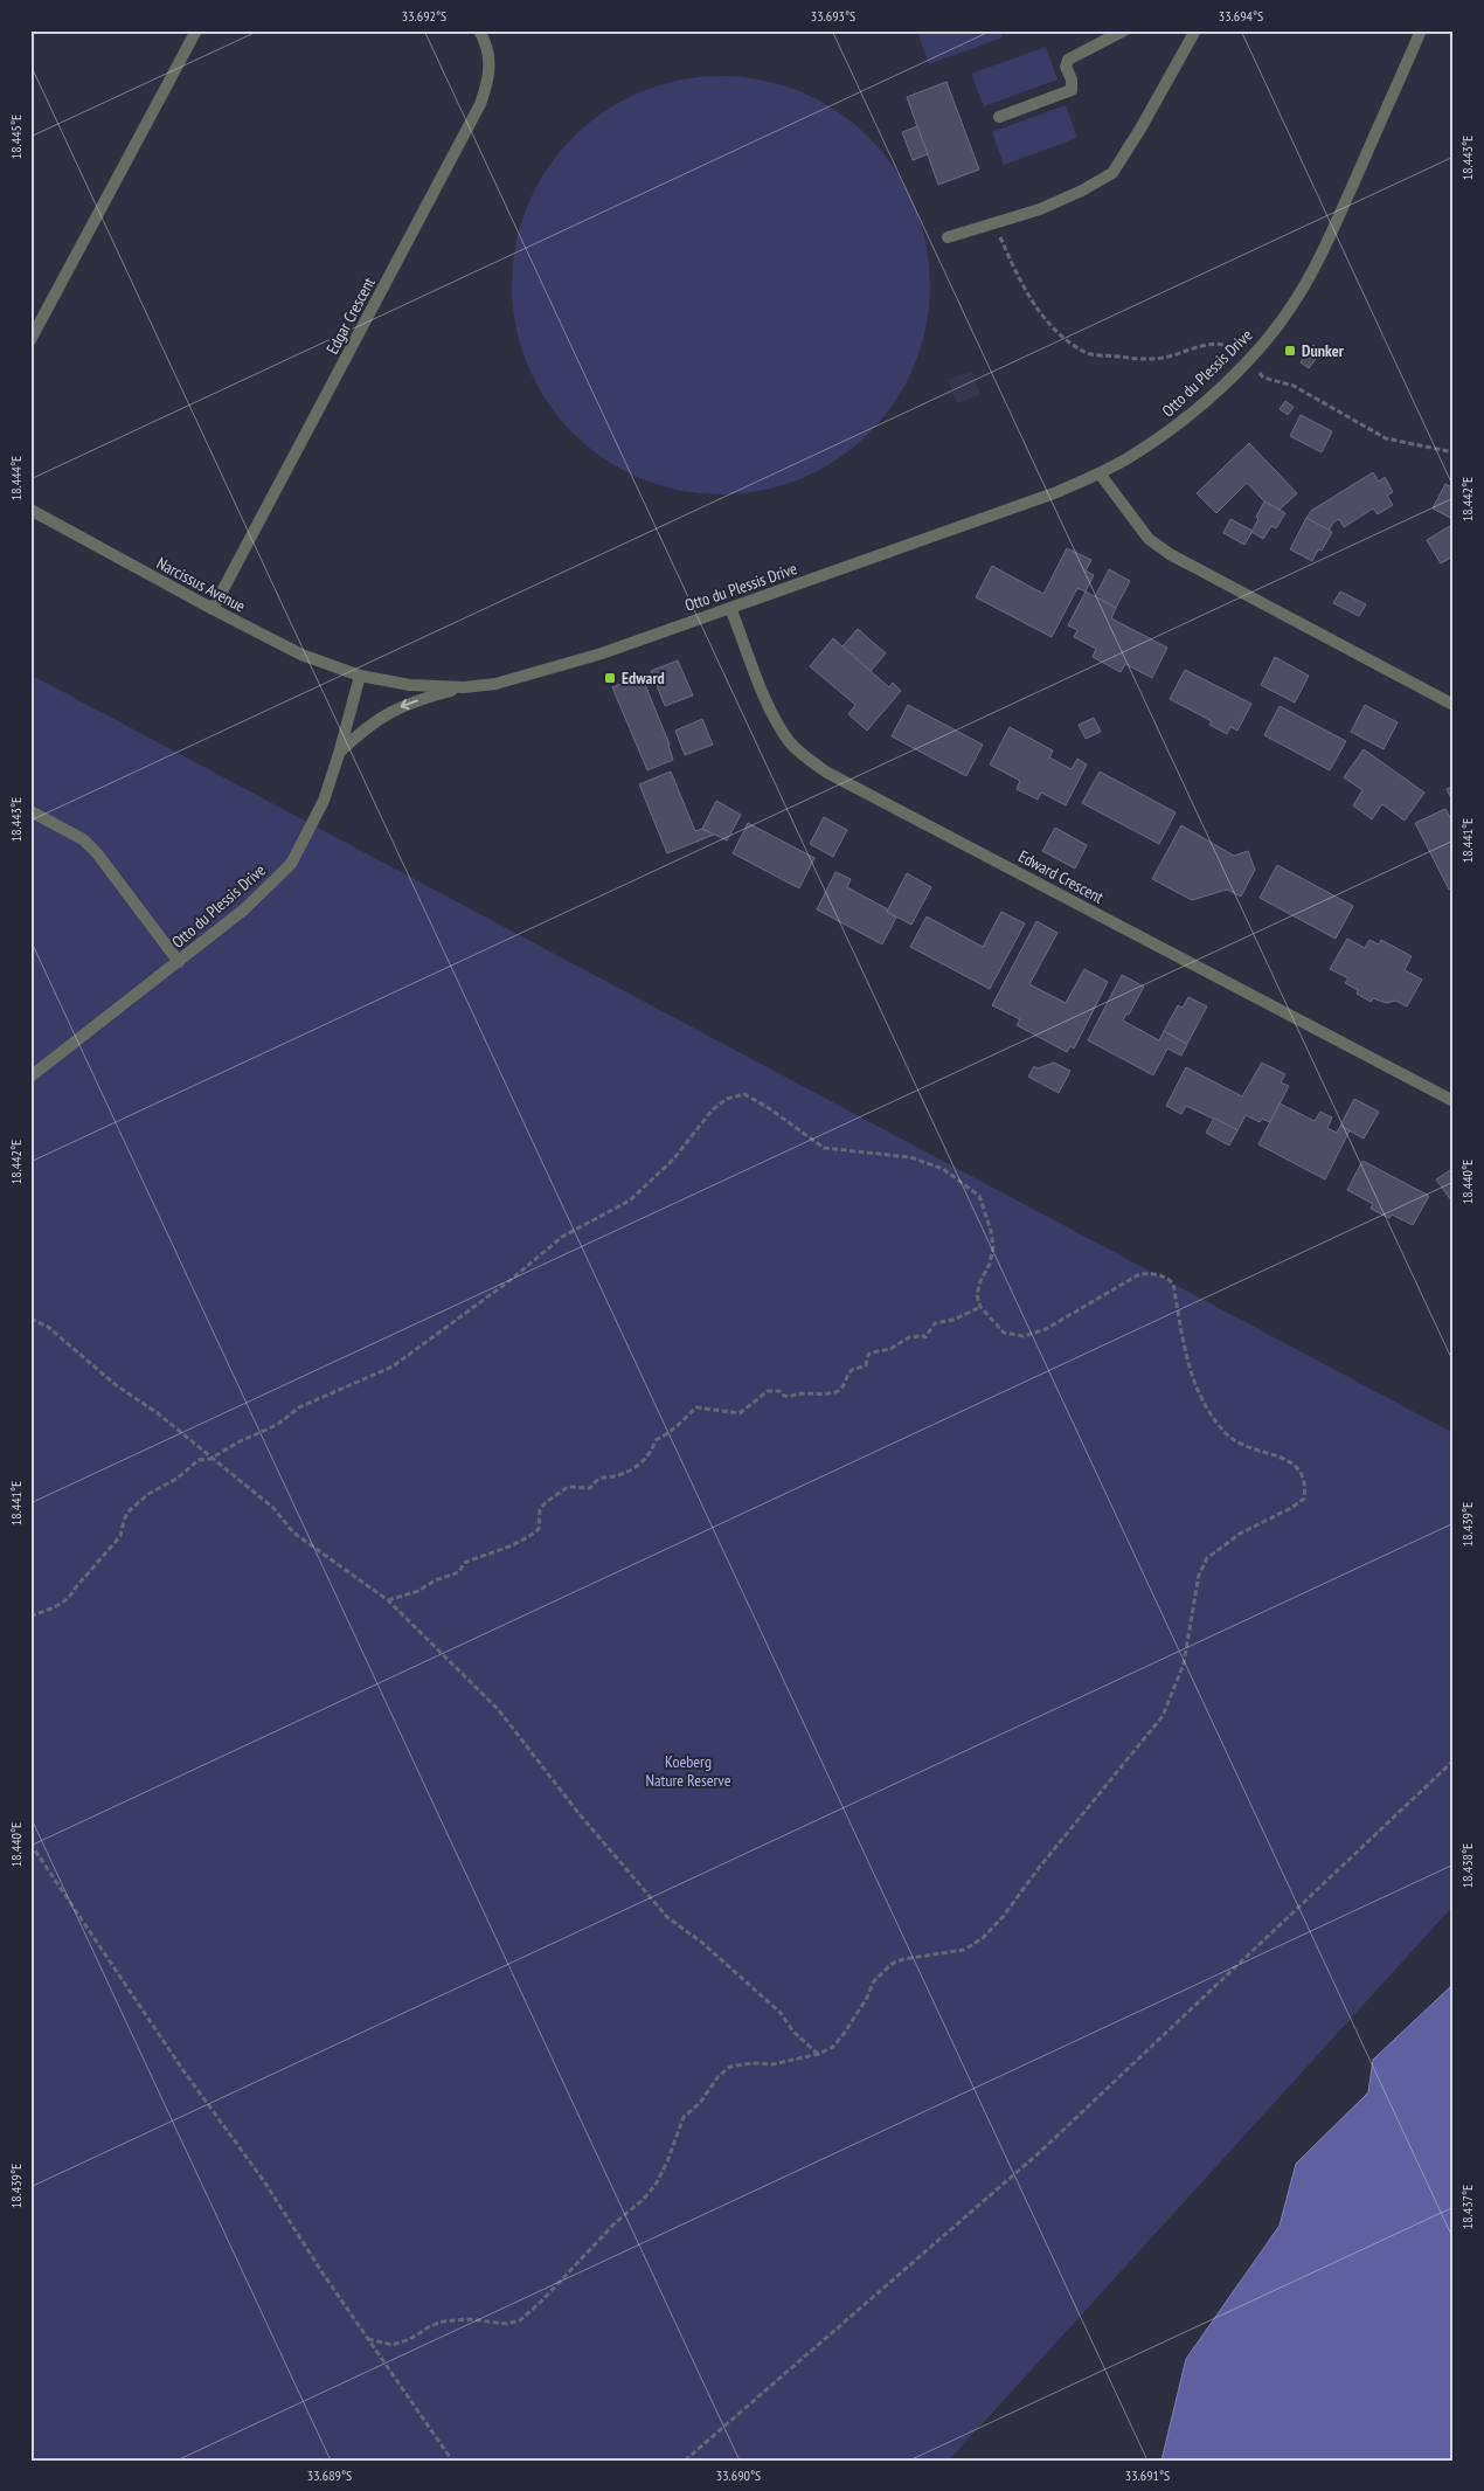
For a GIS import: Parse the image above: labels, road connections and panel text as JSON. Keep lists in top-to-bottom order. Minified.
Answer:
{"streets":{"street":["Edgar Crescent","Otto du Plessis Drive","Narcissus Avenue","Edward Crescent"]},"crossings":[["Edgar Crescent","Narcissus Avenue"],["Otto du Plessis Drive","Narcissus Avenue"],["Otto du Plessis Drive","Edward Crescent"]],"parks":["Koeberg Nature Reserve"],"places":{"transit":["Dunker","Edward"]},"coordinates":["33.692°S","33.693°S","33.694°S","18.445°E","18.443°E","18.444°E","18.442°E","18.441°E","18.440°E","18.439°E","18.438°E","18.437°E","33.689°S","33.690°S","33.691°S"]}
